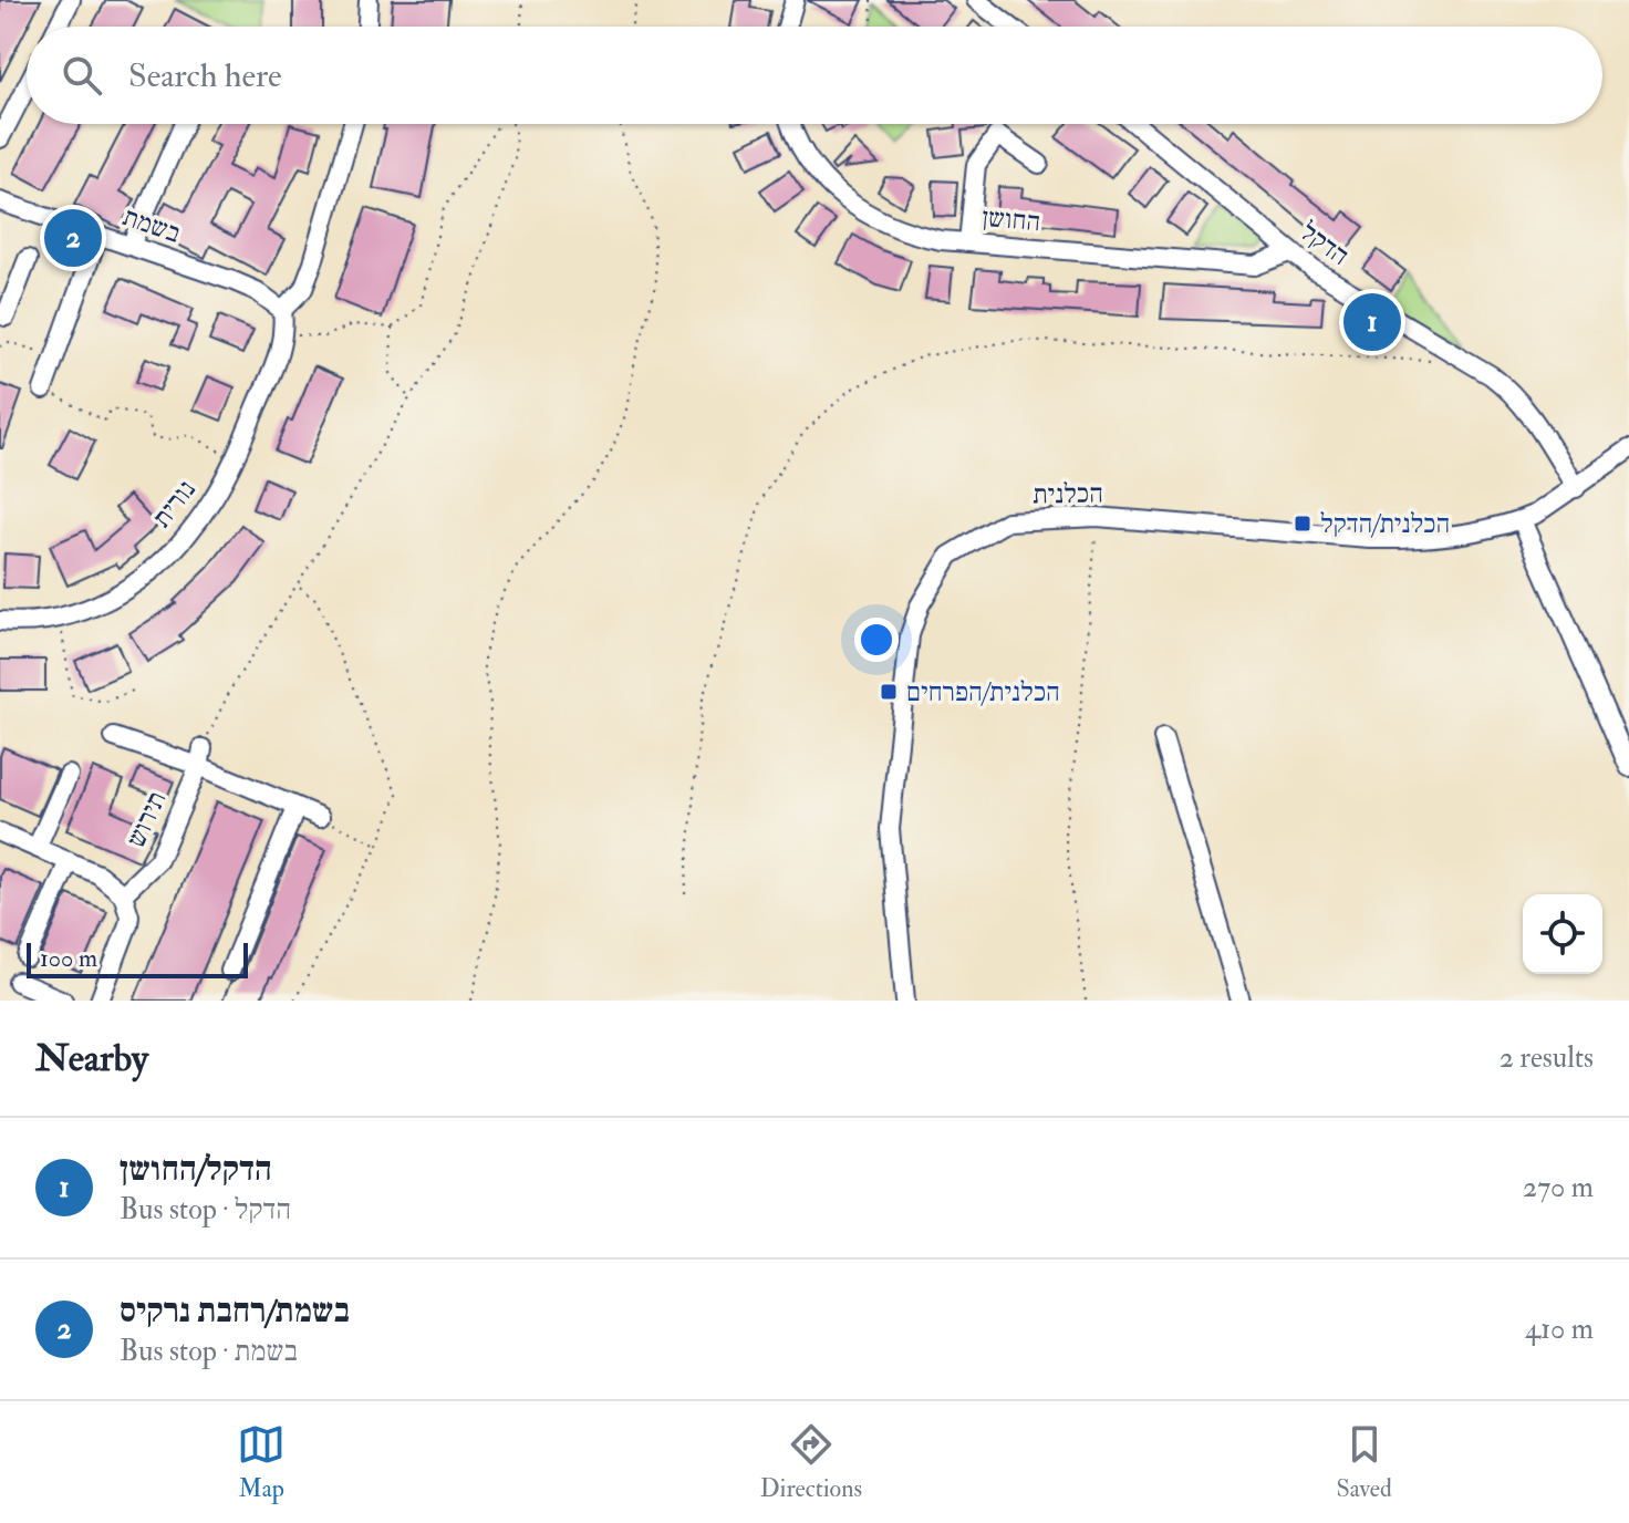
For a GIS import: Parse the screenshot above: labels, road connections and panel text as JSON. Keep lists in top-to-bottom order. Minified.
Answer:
{"streets":{"street":["החושן","בשמת","הדקל","הכלנית","נורית","תירוש"]},"crossings":[["החושן","הדקל"],["בשמת","נורית"],["הדקל","הכלנית"]],"places":{"transit":["הכלנית/הדקל","הכלנית/הפרחים"]},"scale_bar":"100 m","page":{"search":"Search here","pins":["2","1"],"scale":"100 m","heading":["Nearby","2 results"],"list":[{"mark":"1","name":"הדקל/החושן","note":"Bus stop · הדקל","value":"270 m"},{"mark":"2","name":"בשמת/רחבת נרקיס","note":"Bus stop · בשמת","value":"410 m"}],"nav":["Map","Directions","Saved"]}}
